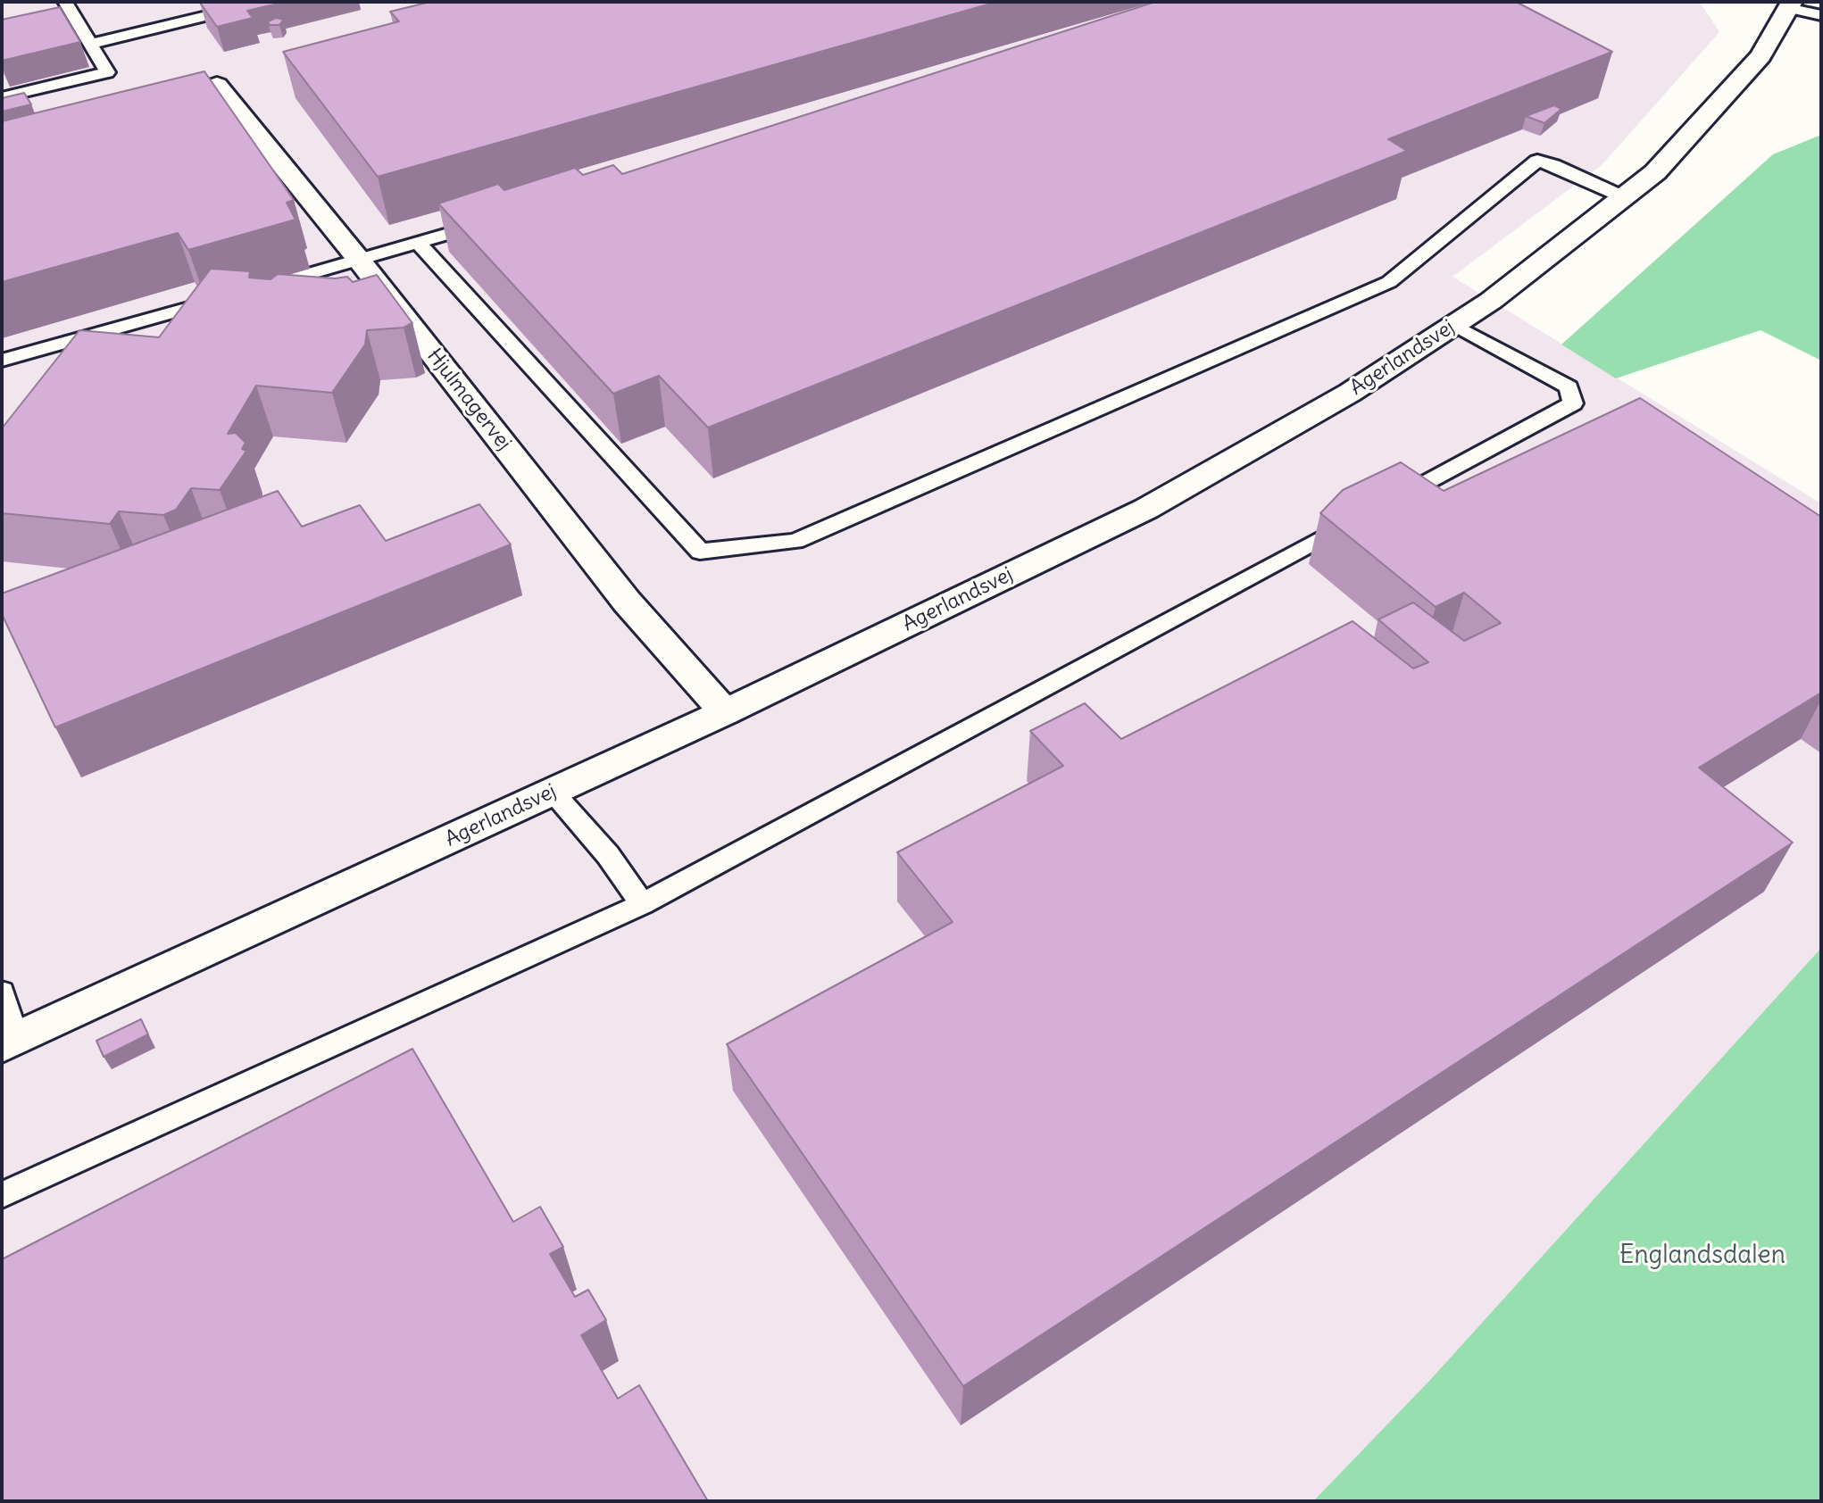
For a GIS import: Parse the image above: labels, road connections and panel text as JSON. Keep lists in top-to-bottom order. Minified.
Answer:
{"streets":{"street":["Agerlandsvej","Hjulmagervej"]},"crossings":[["Agerlandsvej","Hjulmagervej"]],"parks":["Englandsdalen"]}
